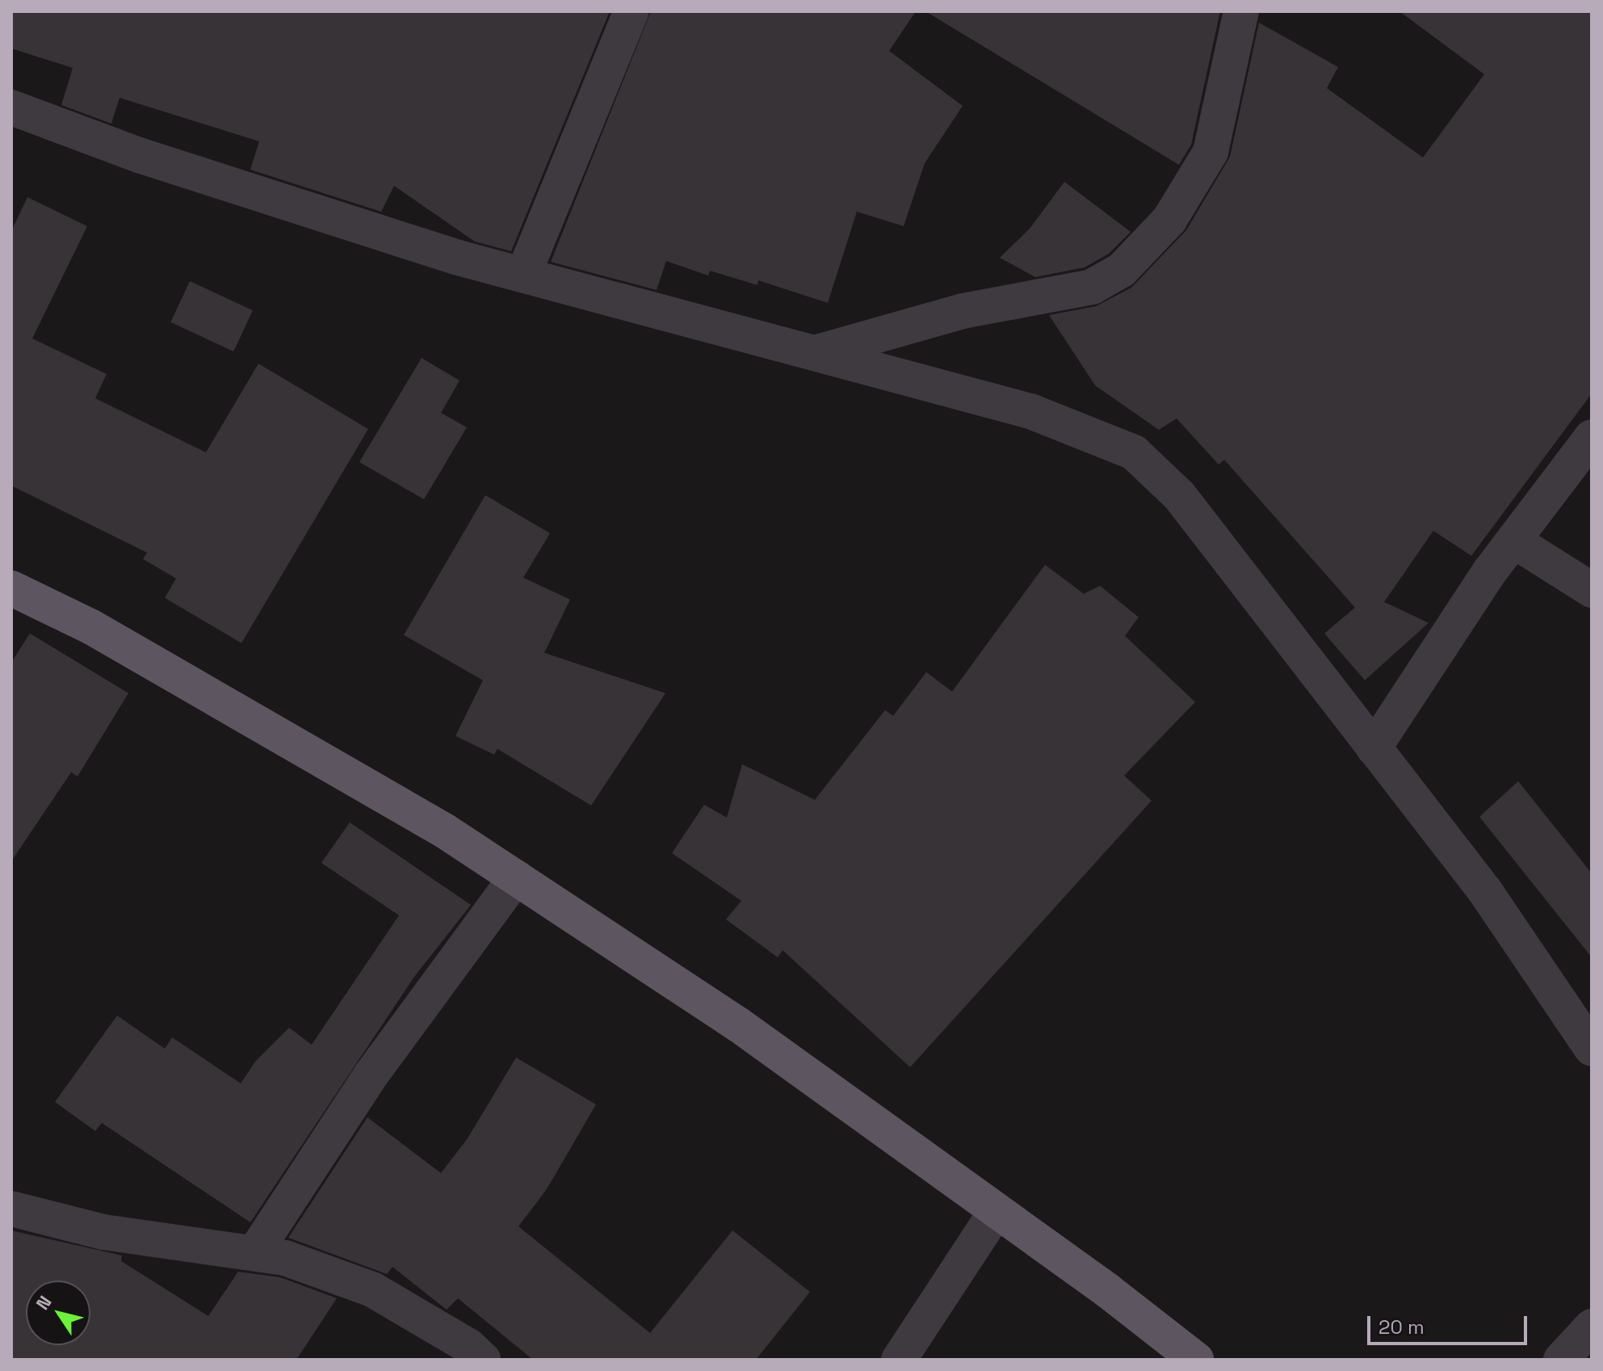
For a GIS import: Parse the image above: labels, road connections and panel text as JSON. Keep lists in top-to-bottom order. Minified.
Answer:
{"scale_bar":"20 m","north":"top left"}
